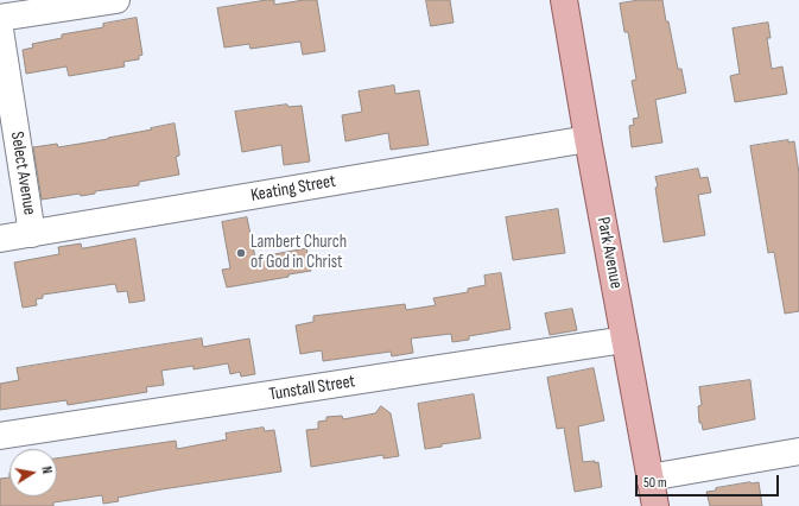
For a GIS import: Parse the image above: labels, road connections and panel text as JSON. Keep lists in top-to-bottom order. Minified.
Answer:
{"streets":{"main road":["Park Avenue"],"street":["Select Avenue","Keating Street","Tunstall Street"]},"crossings":[["Select Avenue","Keating Street"],["Keating Street","Park Avenue"],["Park Avenue","Tunstall Street"]],"places":["Lambert Church of God in Christ"],"scale_bar":"50 m","north":"right"}
